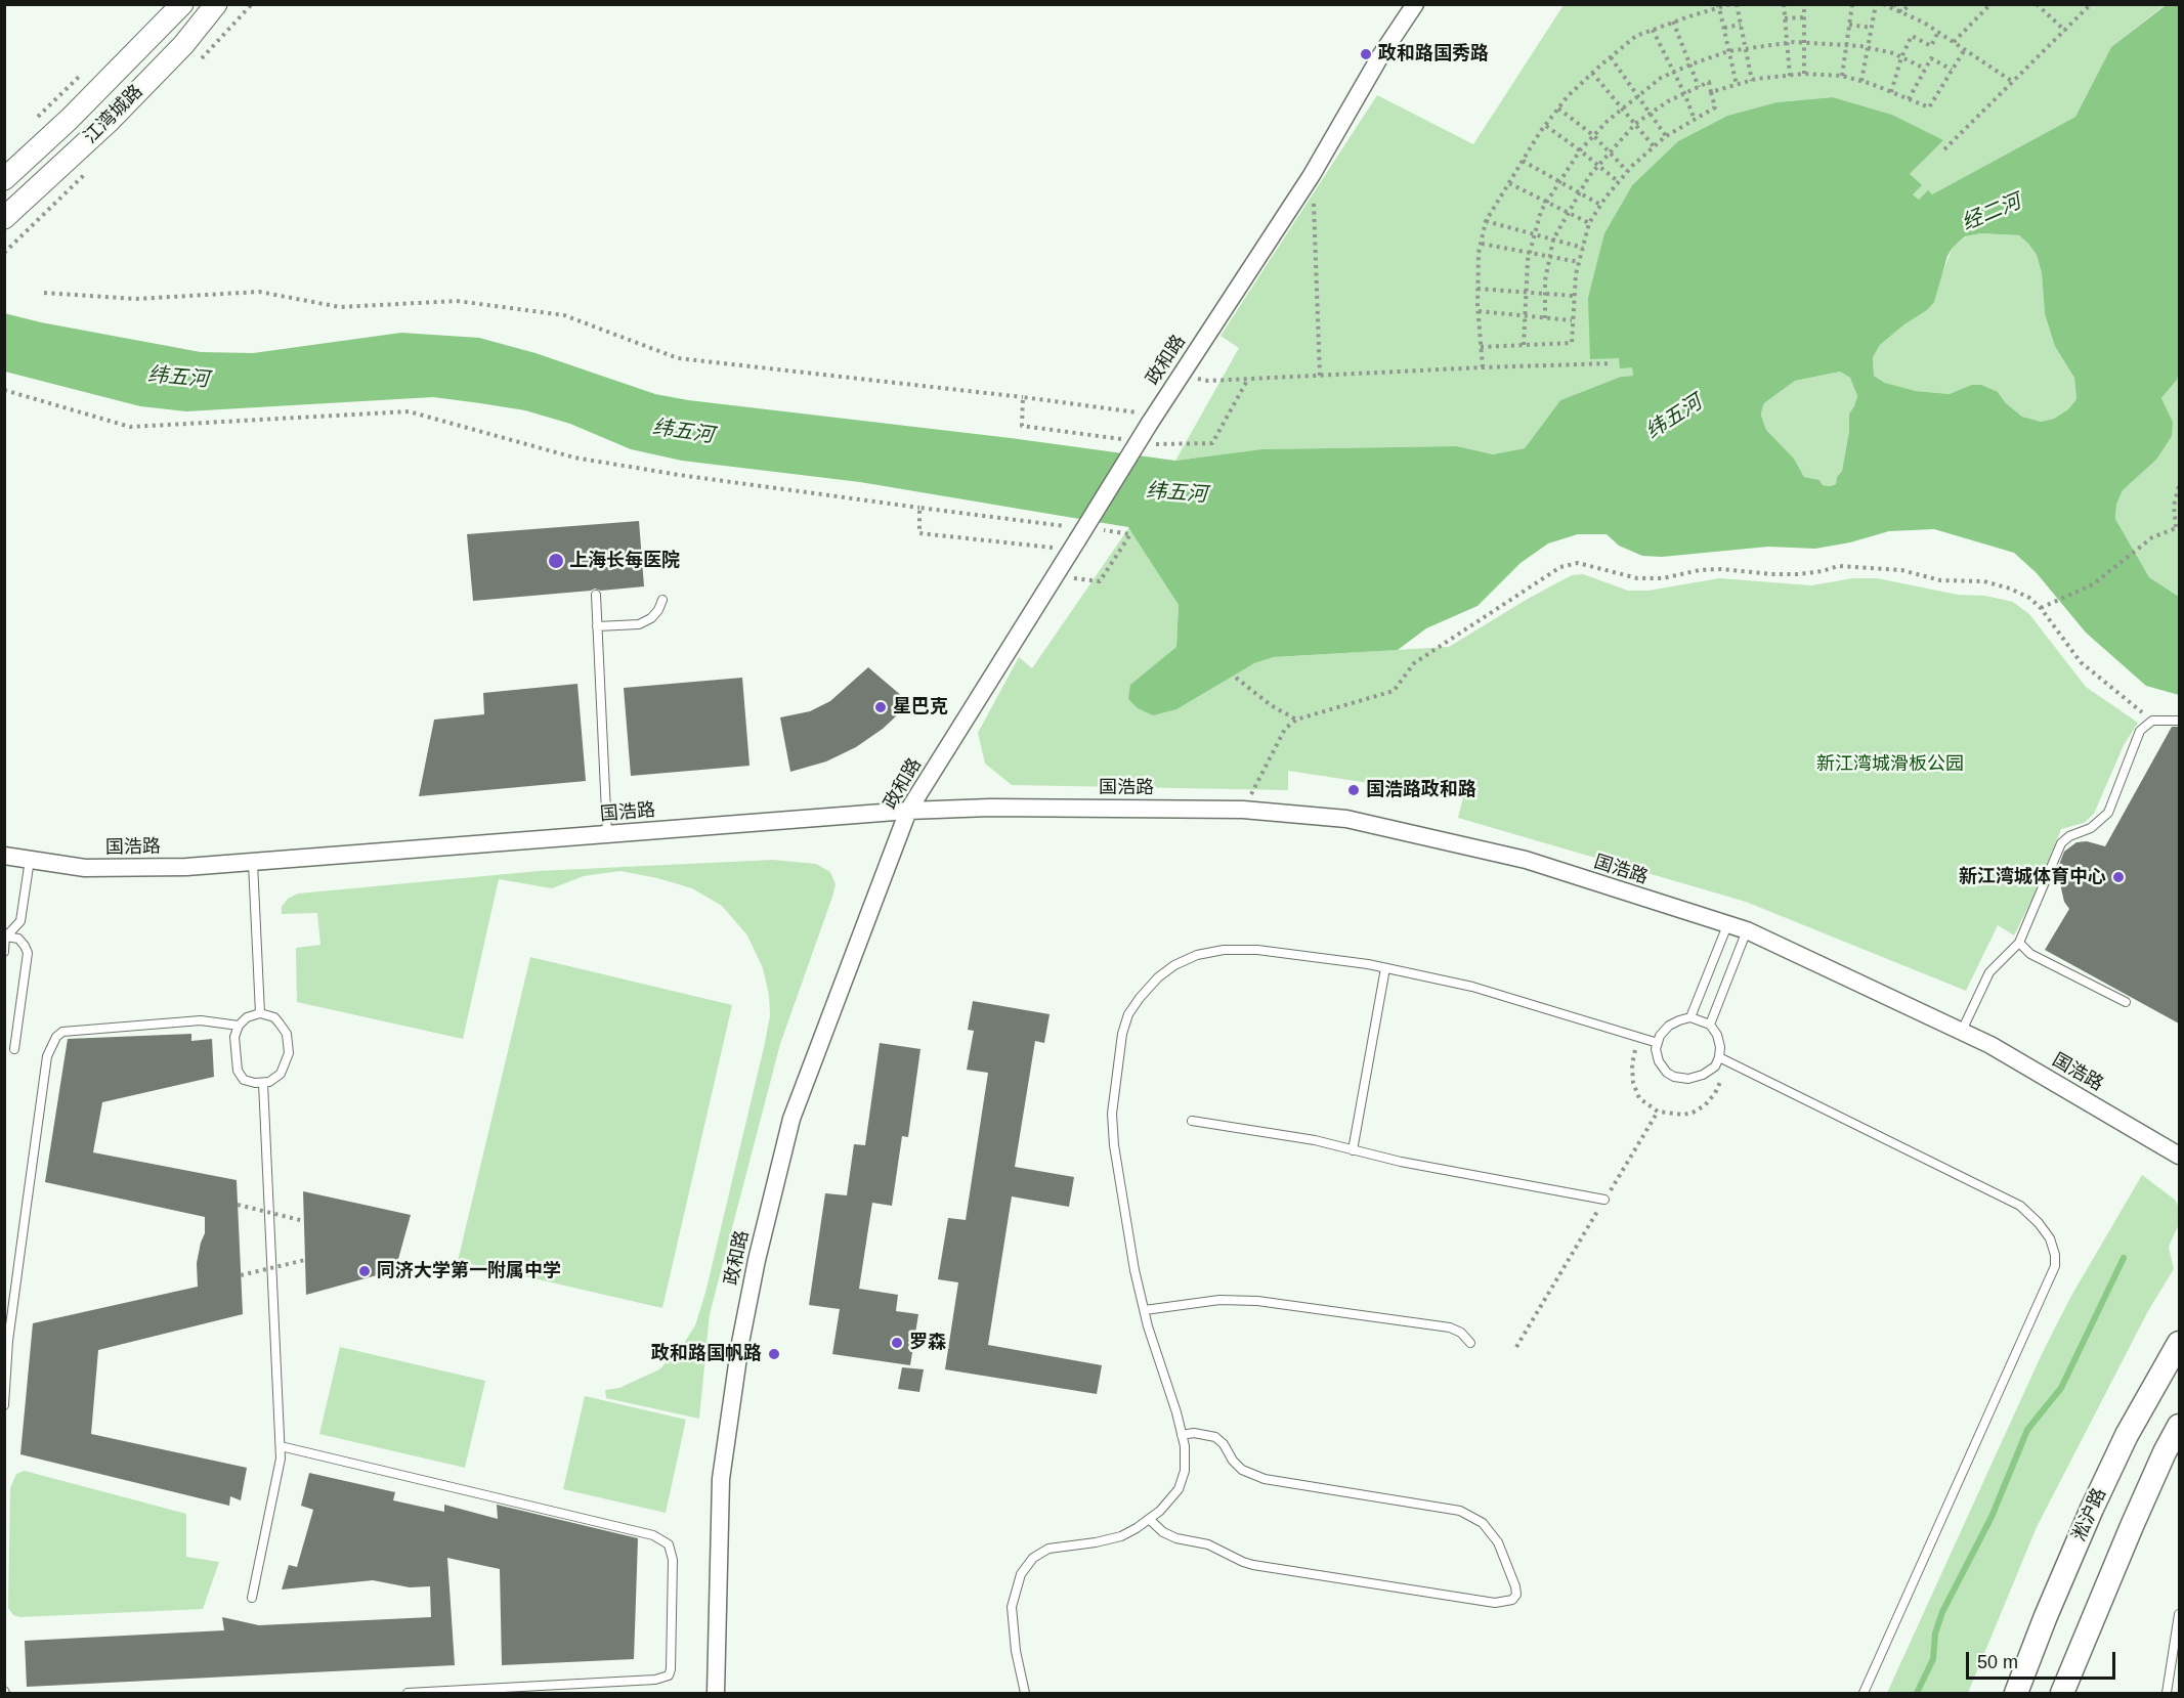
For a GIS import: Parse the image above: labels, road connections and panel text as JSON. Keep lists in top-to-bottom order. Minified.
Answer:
{"streets":{"main road":["淞沪路"],"street":["江湾城路","政和路","国浩路"]},"crossings":[["政和路","国浩路"]],"water":["经二河","纬五河"],"parks":["新江湾城滑板公园"],"places":["政和路国秀路","上海长每医院","星巴克","国浩路政和路","新江湾城体育中心","同济大学第一附属中学","罗森","政和路国帆路"],"scale_bar":"50 m"}
